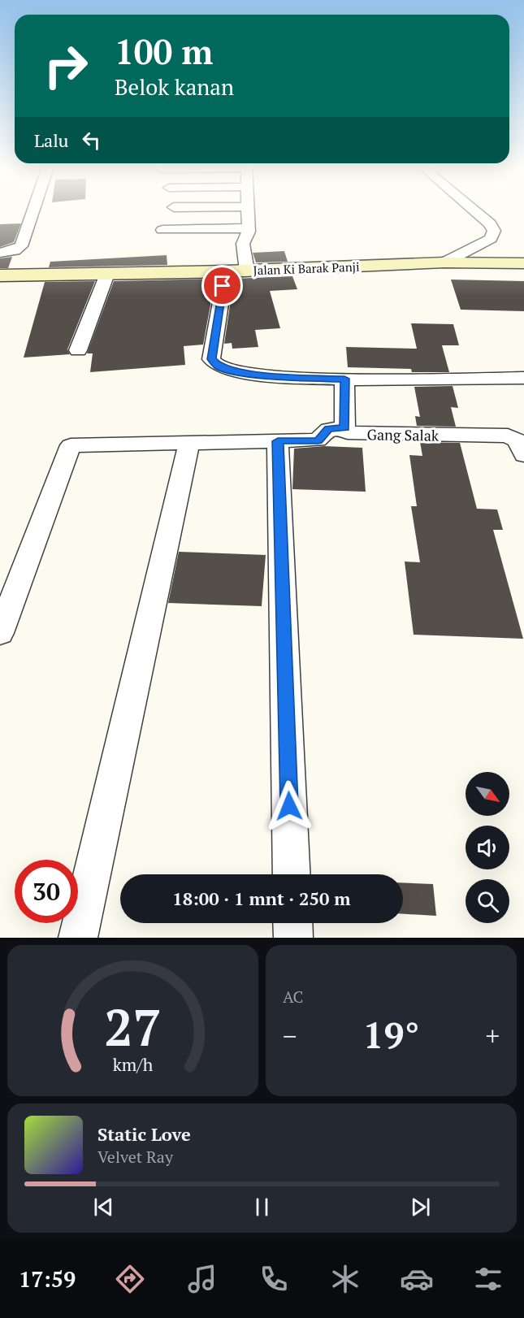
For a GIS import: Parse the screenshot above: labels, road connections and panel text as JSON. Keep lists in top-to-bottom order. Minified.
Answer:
{"streets":{"street":["Jalan Ki Barak Panji","Gang Salak"]},"north":"bottom right","page":{"turn":["100 m","Belok kanan"],"then":"Lalu","limit":"30","trip":"18:00 · 1 mnt · 250 m","tile":"AC","heat":["−","19°","+"],"song":["Static Love","Velvet Ray"],"tabs":"17:59","gauge":["27","km/h"]}}
